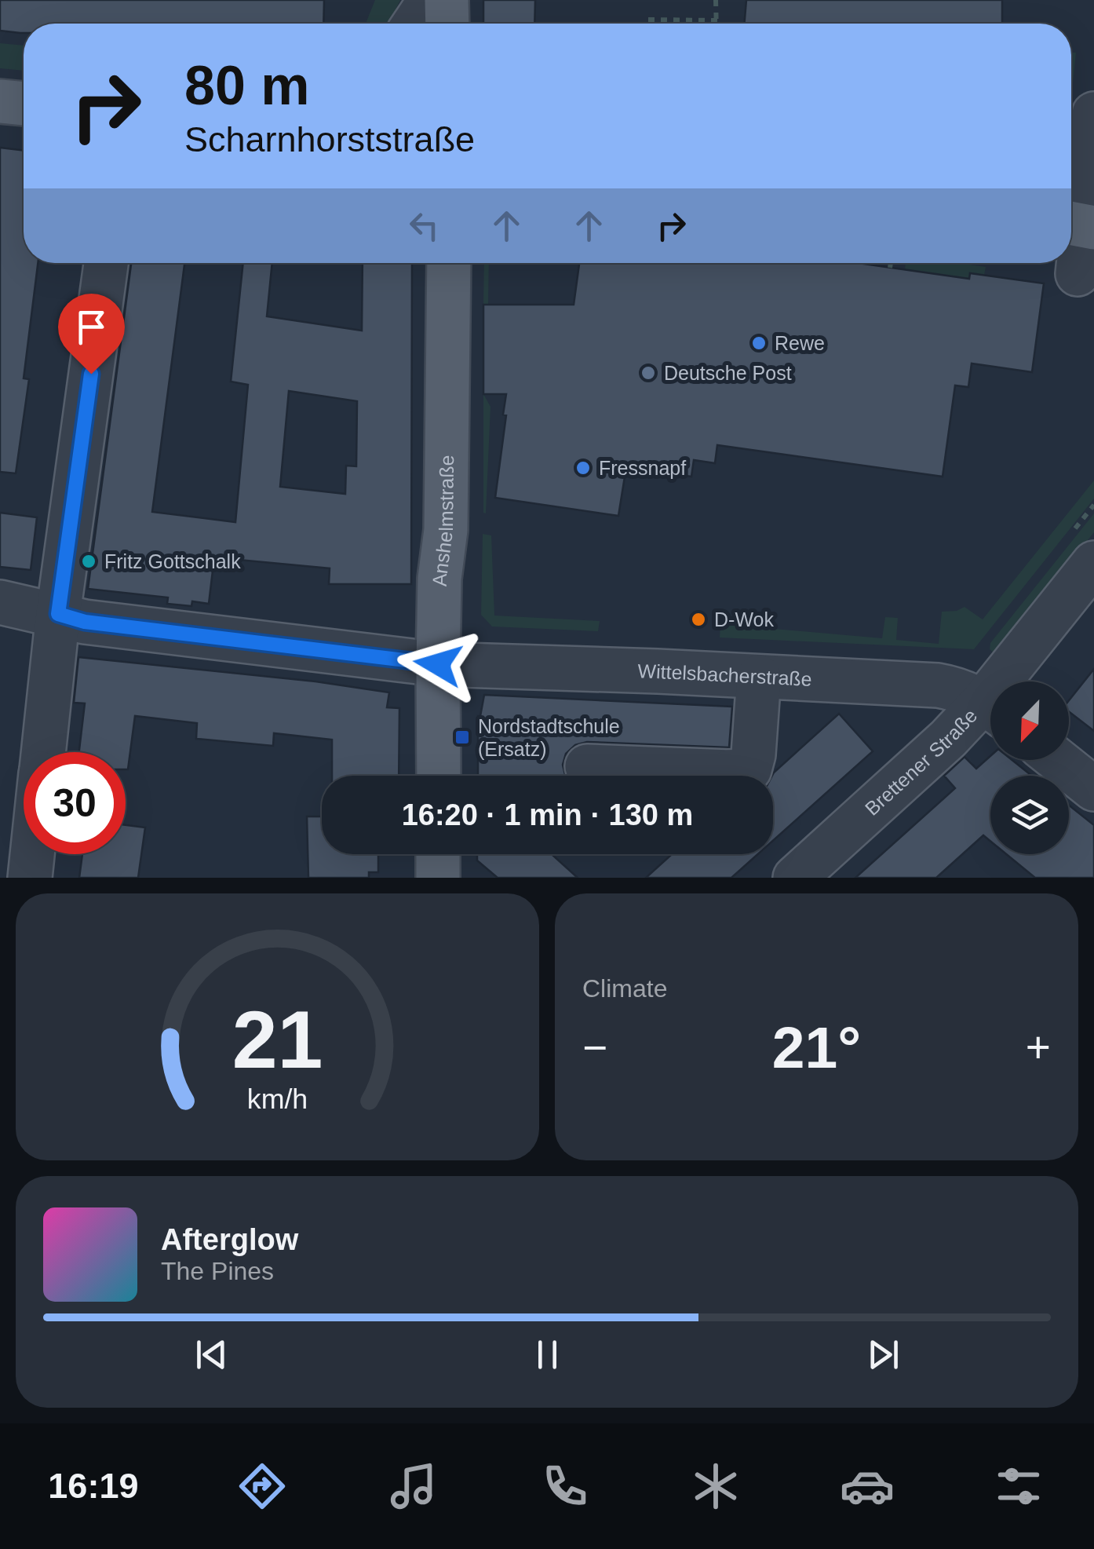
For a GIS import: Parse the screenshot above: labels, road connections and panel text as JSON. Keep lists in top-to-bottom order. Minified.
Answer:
{"streets":{"main road":["Anshelmstraße"],"street":["Wittelsbacherstraße","Brettener Straße"]},"crossings":[["Anshelmstraße","Wittelsbacherstraße"]],"places":{"other":["Rewe","Deutsche Post","Fressnapf","Fritz Gottschalk","D-Wok"],"transit":["Nordstadtschule (Ersatz)"]},"north":"bottom left","page":{"turn":["80 m","Scharnhorststraße"],"limit":"30","trip":"16:20 · 1 min · 130 m","tile":"Climate","heat":["−","21°","+"],"song":["Afterglow","The Pines"],"tabs":"16:19","gauge":["21","km/h"]}}
